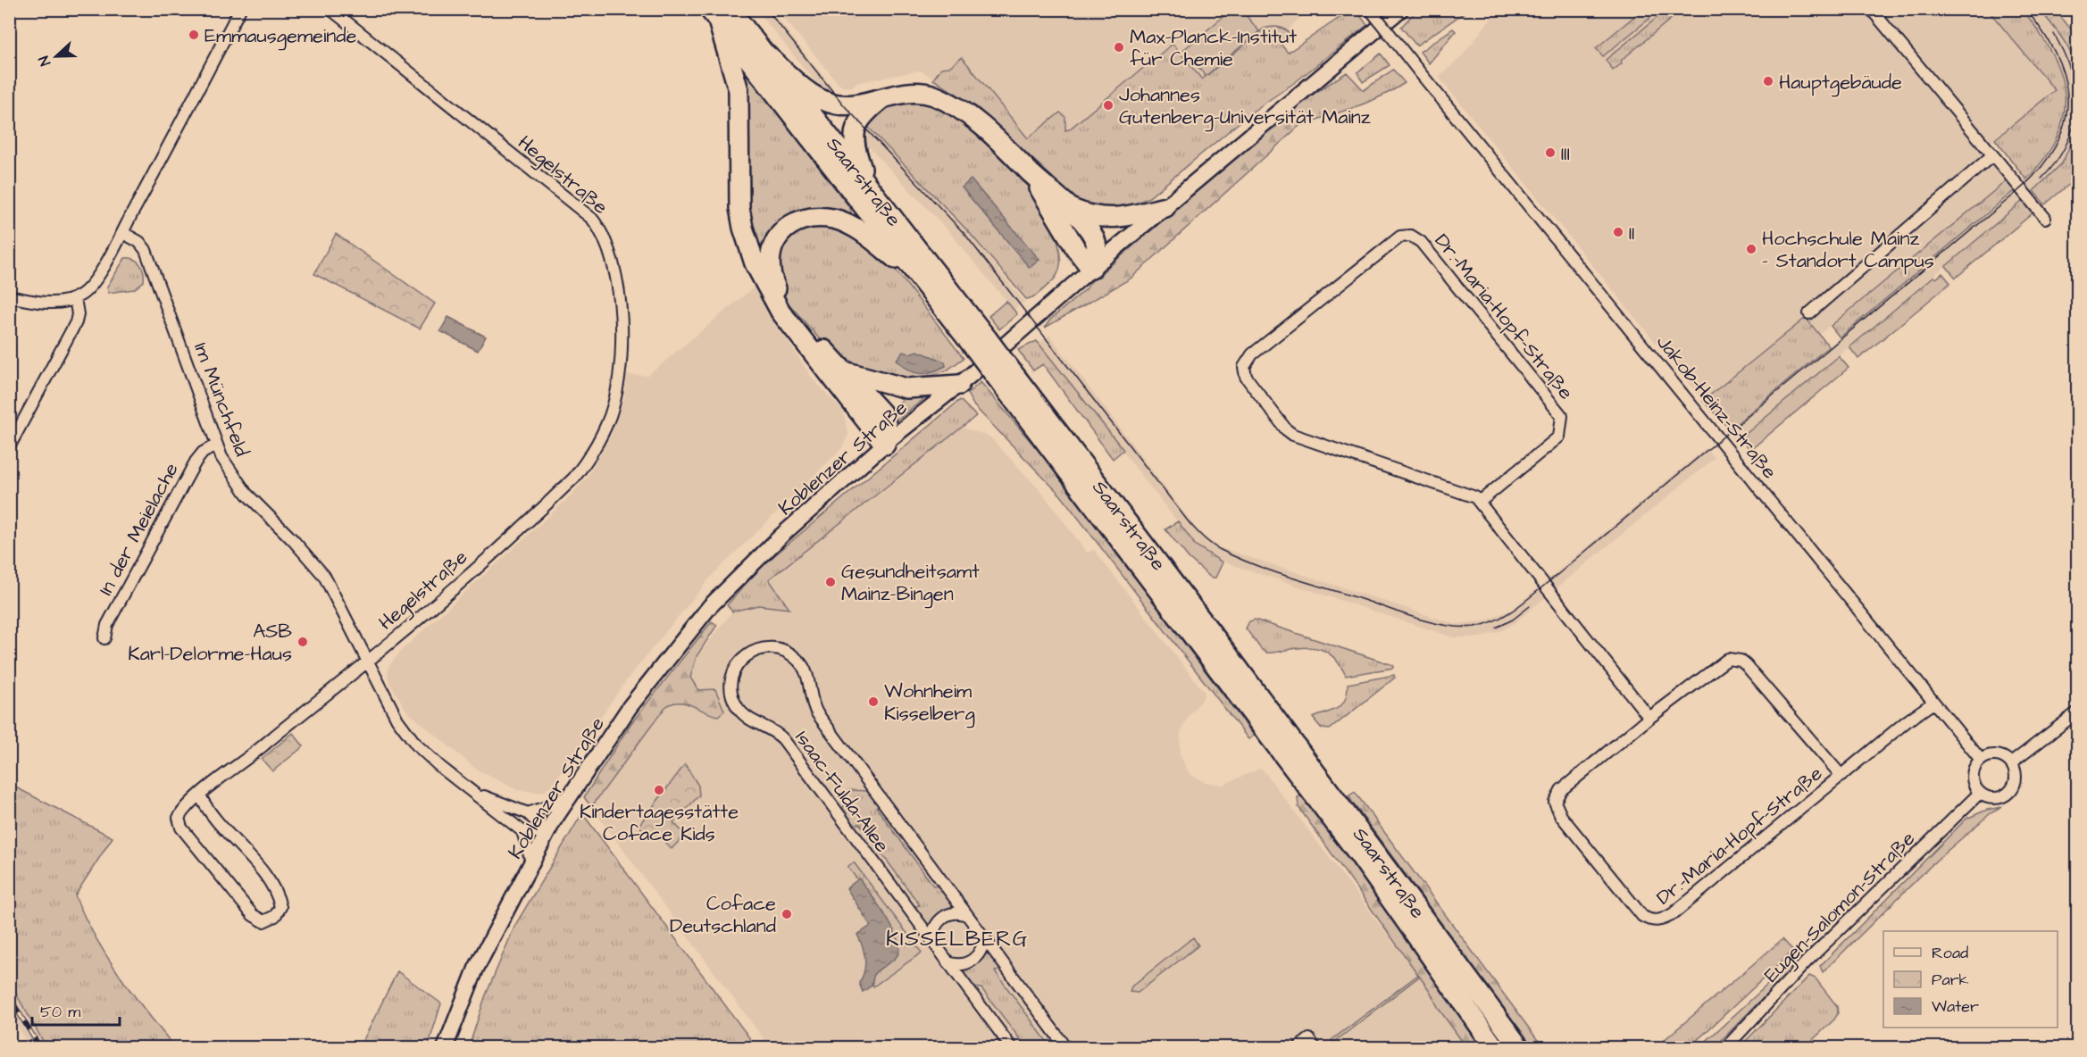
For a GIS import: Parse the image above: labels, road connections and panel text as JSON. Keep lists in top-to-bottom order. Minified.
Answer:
{"streets":{"highway":["Saarstraße"],"main road":["Koblenzer Straße"],"street":["Hegelstraße","Dr.-Maria-Hopf-Straße","Im Münchfeld","Jakob-Heinz-Straße","In der Meielache","Isaac-Fulda-Allee","Eugen-Salomon-Straße"]},"crossings":[["Hegelstraße","Im Münchfeld"],["Dr.-Maria-Hopf-Straße","Jakob-Heinz-Straße"],["Im Münchfeld","Koblenzer Straße"],["Im Münchfeld","In der Meielache"],["Jakob-Heinz-Straße","Eugen-Salomon-Straße"]],"districts":["KISSELBERG"],"places":["Emmausgemeinde","Max-Planck-Institut für Chemie","Hauptgebäude","Johannes Gutenberg-Universität Mainz","III","II","Hochschule Mainz - Standort Campus","Gesundheitsamt Mainz-Bingen","ASB Karl-Delorme-Haus","Wohnheim Kisselberg","Kindertagesstätte Coface Kids","Coface Deutschland"],"legend":["Road","Park","Water"],"scale_bar":"50 m","north":"left"}
